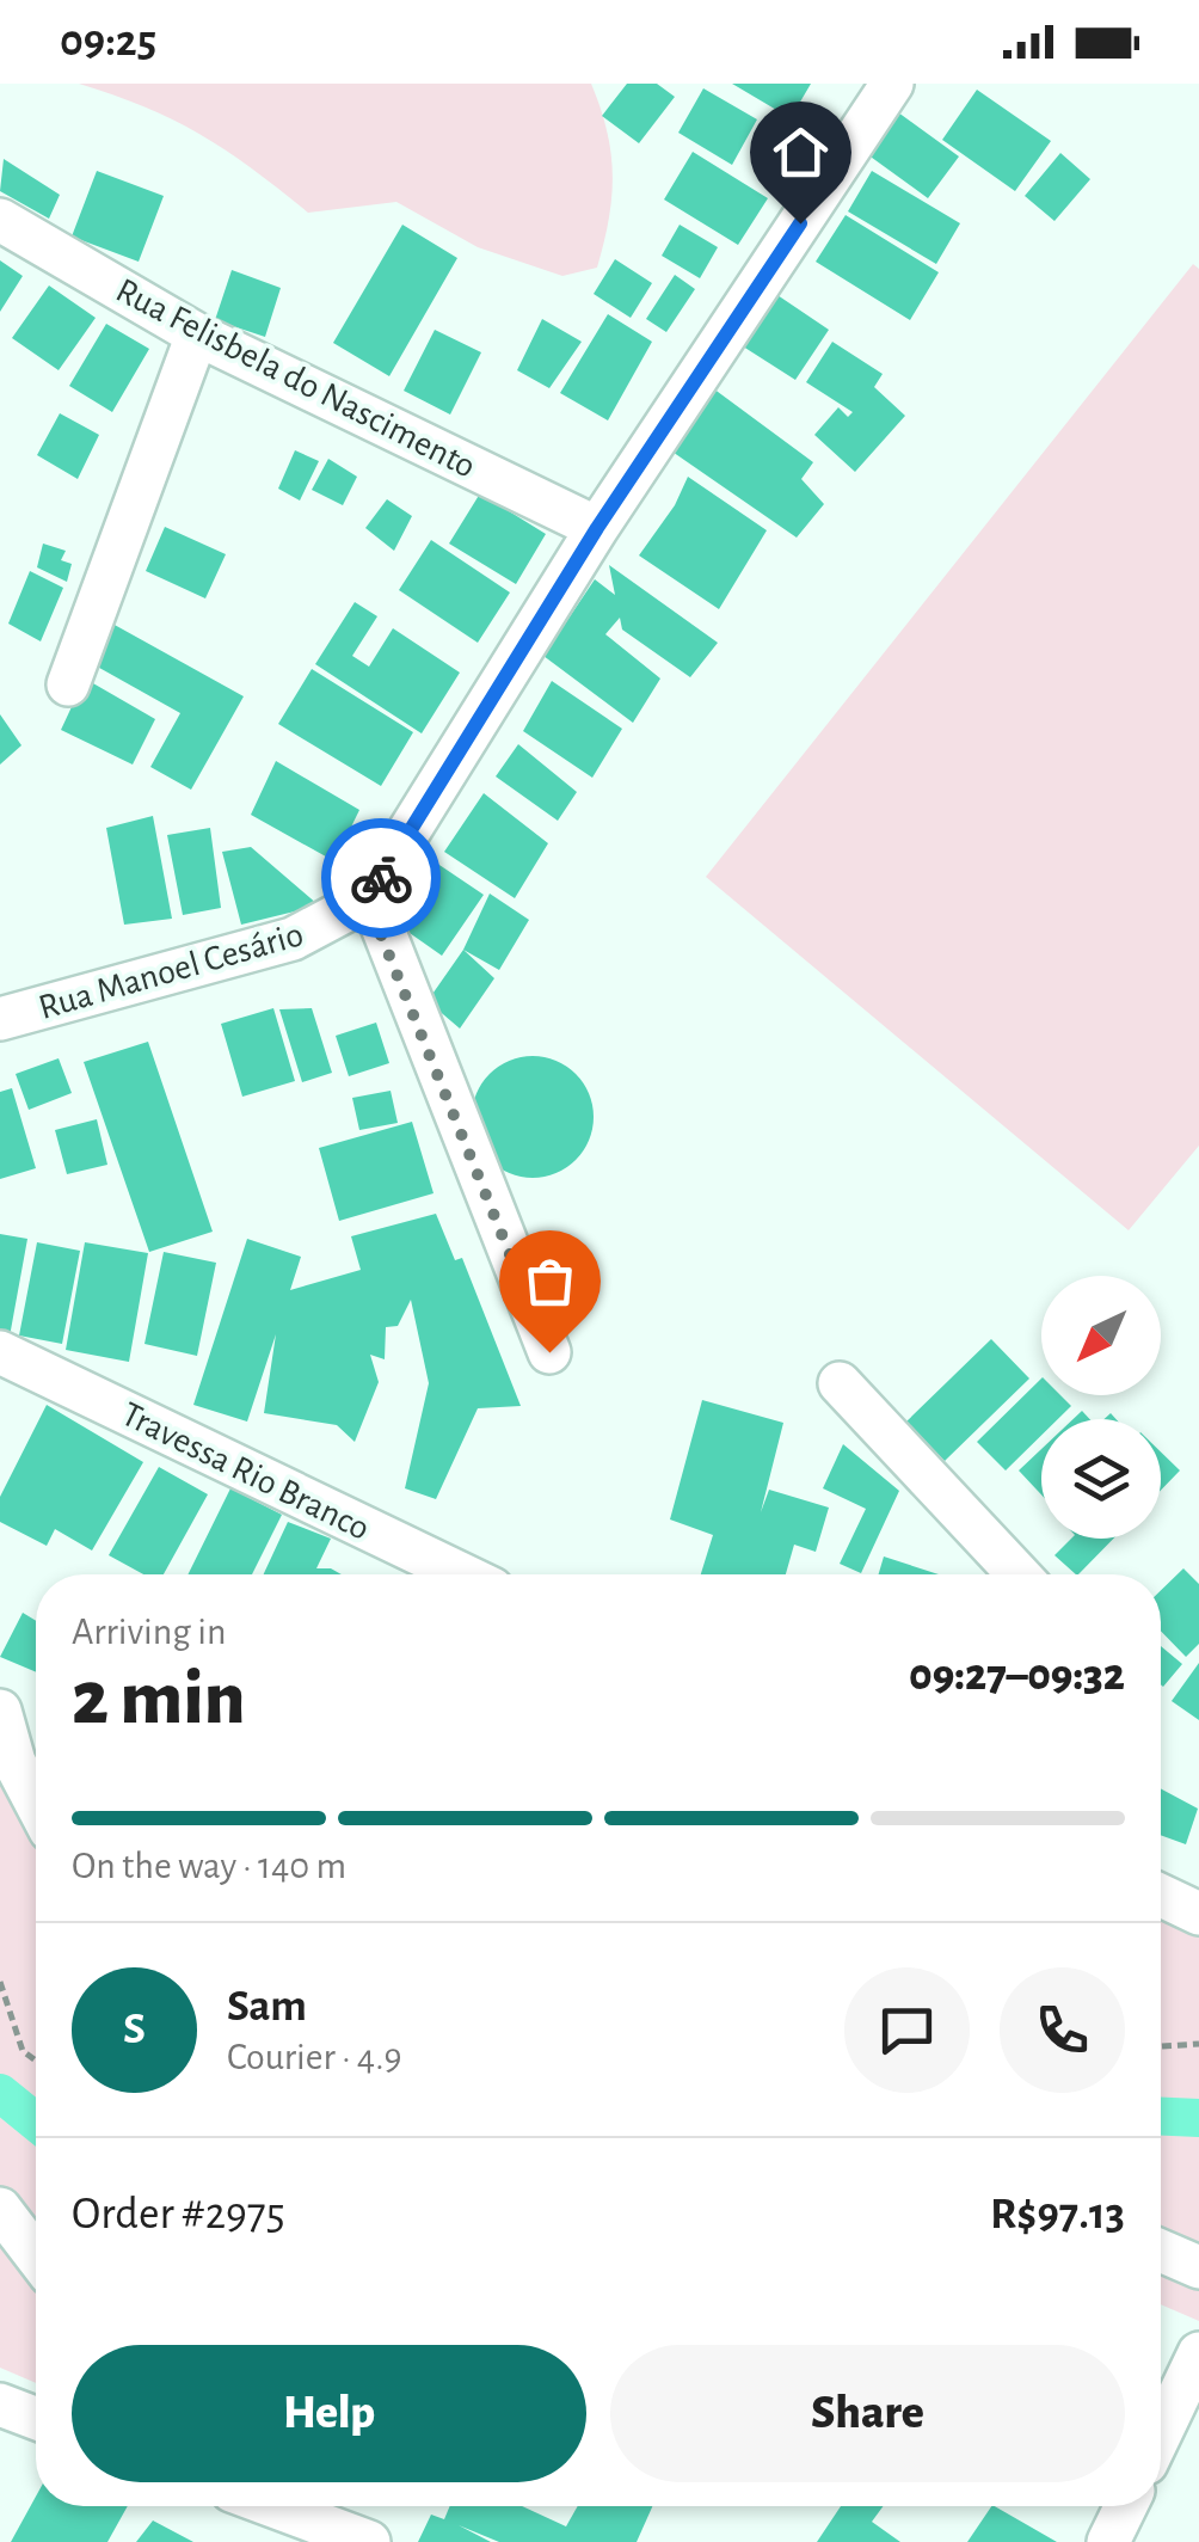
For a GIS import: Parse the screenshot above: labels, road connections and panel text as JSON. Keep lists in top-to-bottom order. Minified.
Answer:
{"streets":{"street":["Rua Felisbela do Nascimento","Rua Manoel Cesário","Travessa Rio Branco"]},"north":"bottom left","page":{"status":"09:25","heading":["2 min","Arriving in","09:27–09:32"],"panel":["Sam","Courier · 4.9","Order #2975","R$97.13"],"bar":"On the way · 140 m","round":"S","buttons":["Help","Share"]}}
